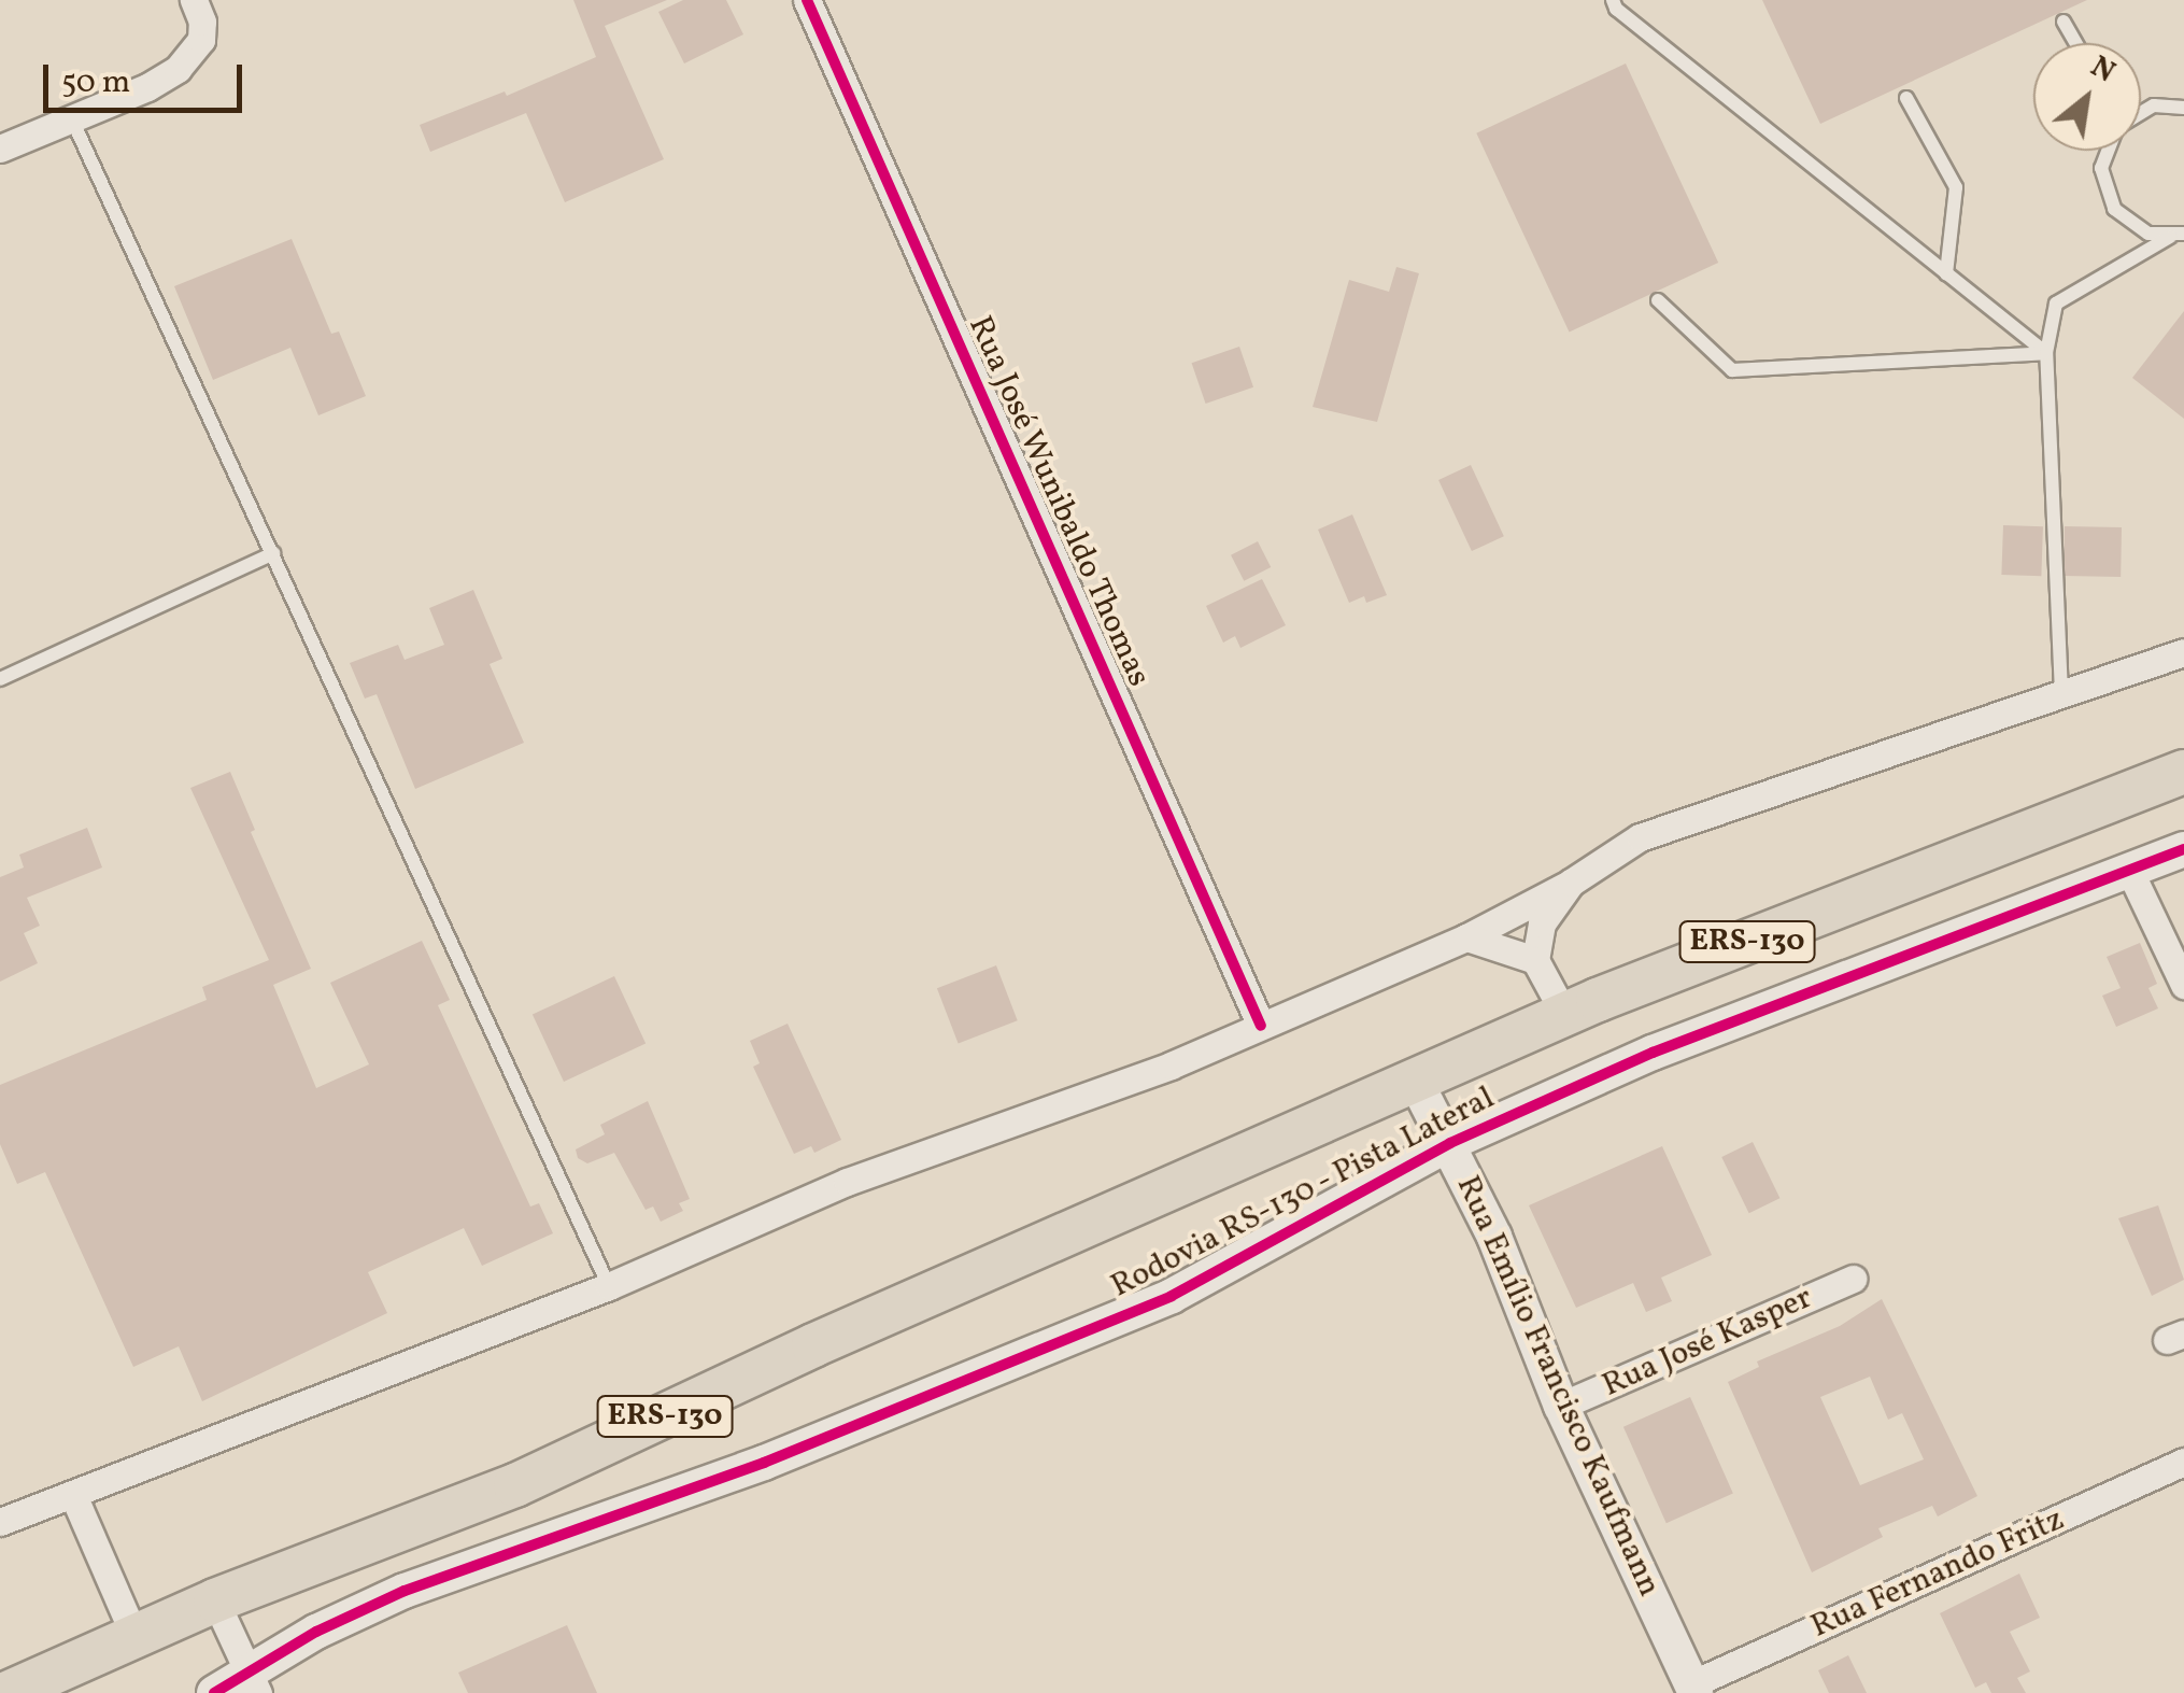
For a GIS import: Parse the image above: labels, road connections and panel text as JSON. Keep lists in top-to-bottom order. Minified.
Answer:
{"streets":{"main road":["ERS-130"],"street":["Rua José Wunibaldo Thomas","Rodovia RS-130 - Pista Lateral","Rua José Kasper","Rua Emílio Francisco Kaufmann","Rua Fernando Fritz"]},"crossings":[["ERS-130","Rua Emílio Francisco Kaufmann"],["Rodovia RS-130 - Pista Lateral","Rua Emílio Francisco Kaufmann"],["Rua José Kasper","Rua Emílio Francisco Kaufmann"],["Rua Emílio Francisco Kaufmann","Rua Fernando Fritz"]],"scale_bar":"50 m","north":"top right"}
